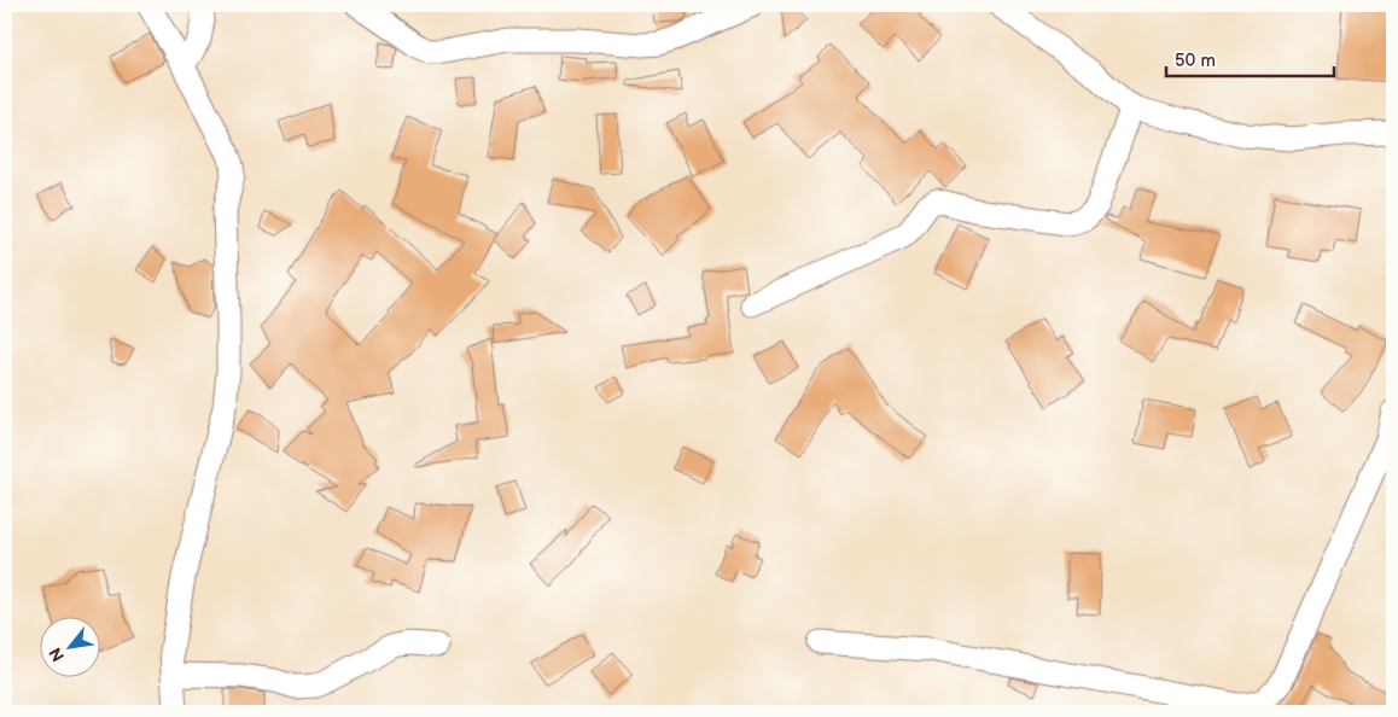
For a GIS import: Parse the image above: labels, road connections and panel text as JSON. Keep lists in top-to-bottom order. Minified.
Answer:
{"scale_bar":"50 m","north":"bottom left"}
